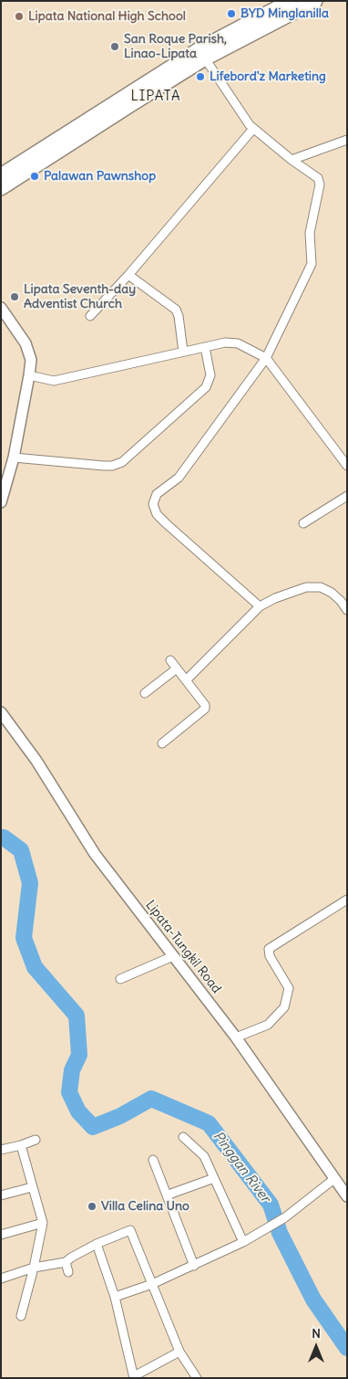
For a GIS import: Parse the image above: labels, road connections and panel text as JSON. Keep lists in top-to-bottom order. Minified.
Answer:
{"streets":{"street":["Lipata-Tungkil Road"]},"districts":["LIPATA"],"water":["Pinggan River"],"places":["BYD Minglanilla","Lipata National High School","San Roque Parish, Linao-Lipata","Lifebord'z Marketing","Palawan Pawnshop","Lipata Seventh-day Adventist Church","Villa Celina Uno"],"north":"top"}
